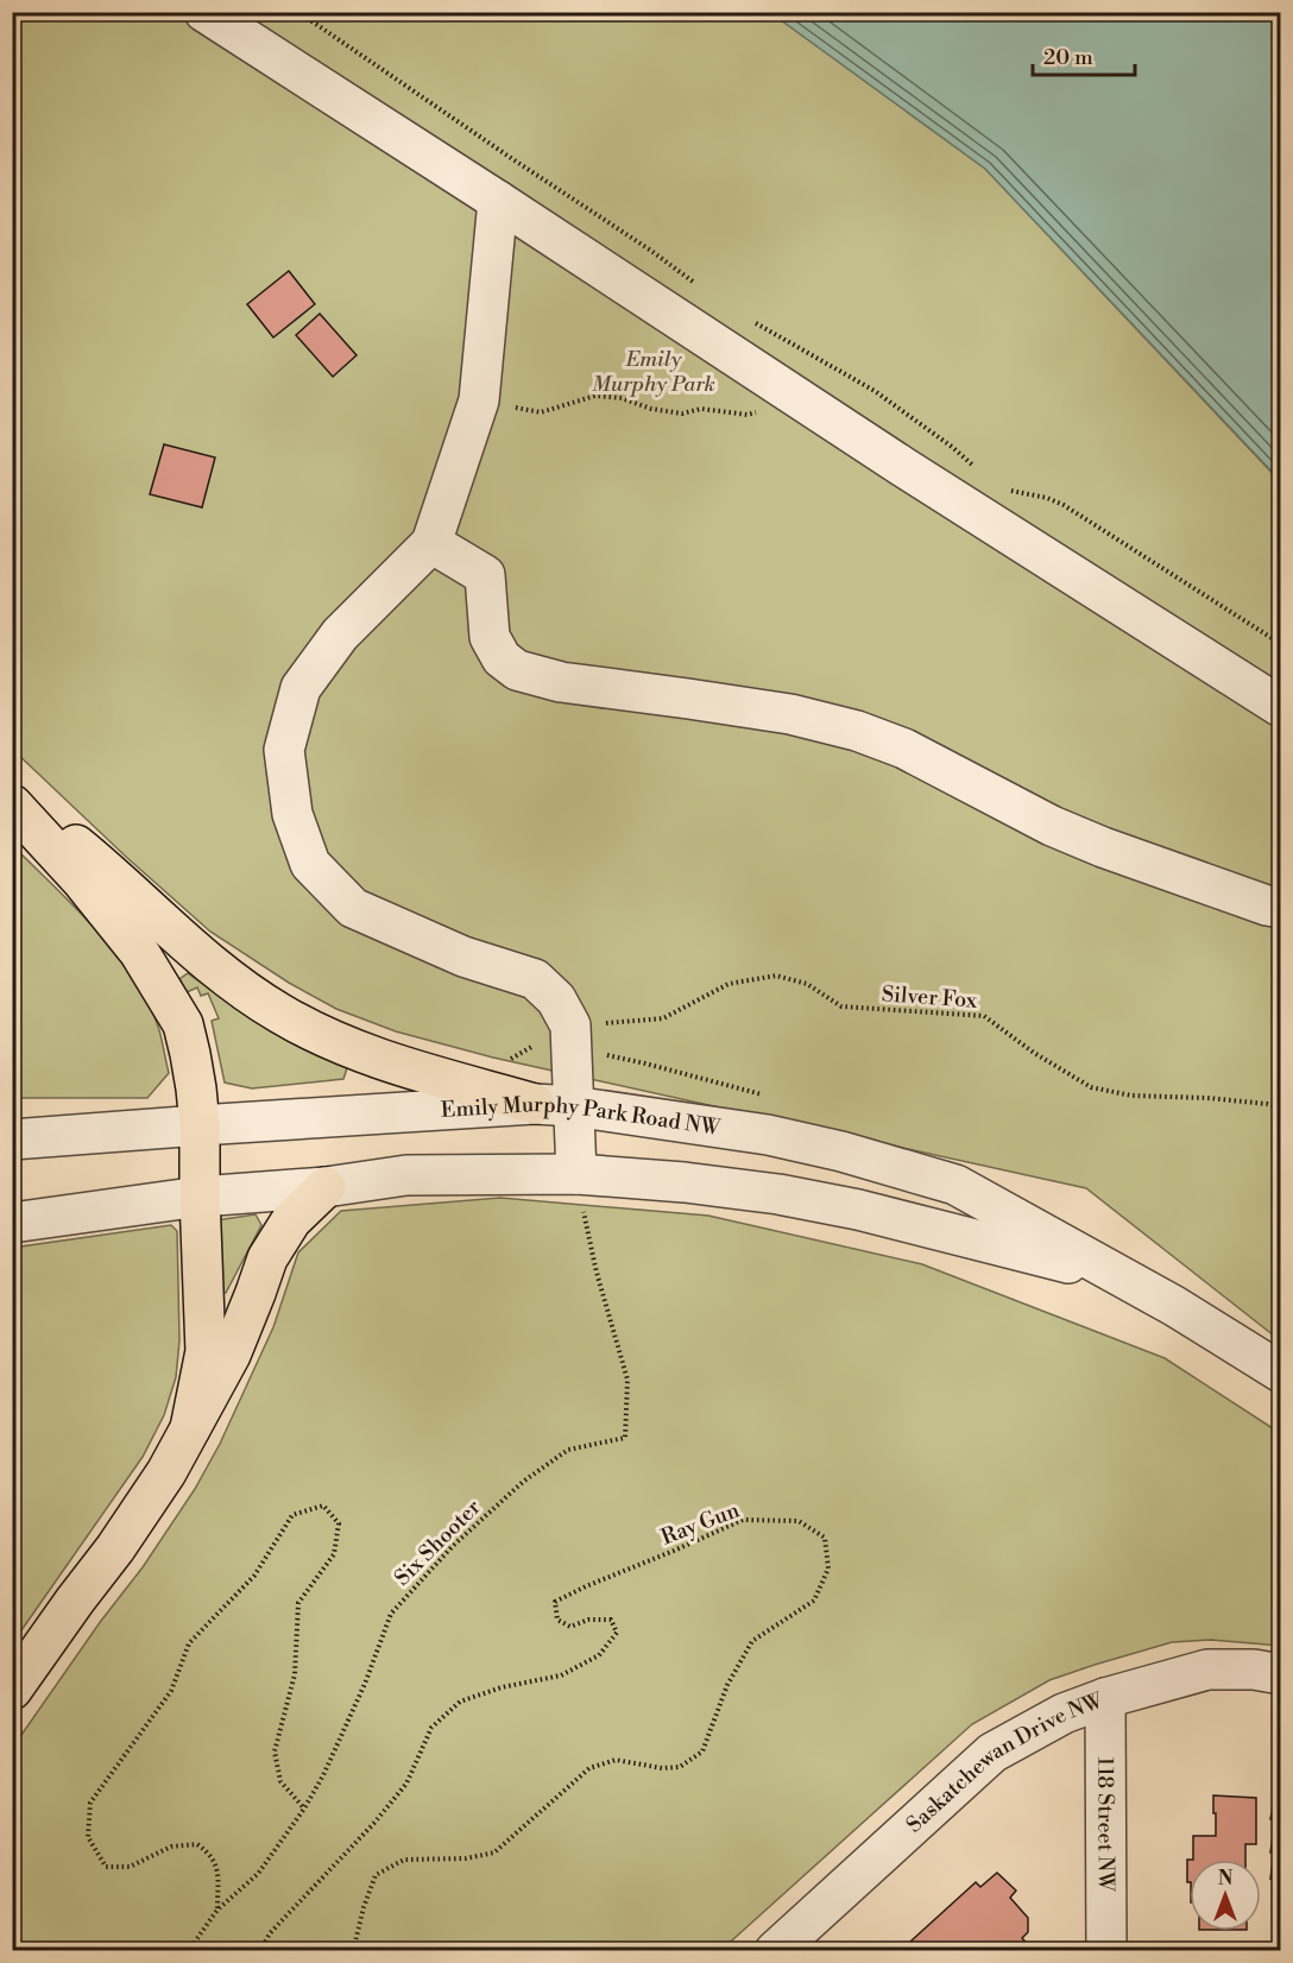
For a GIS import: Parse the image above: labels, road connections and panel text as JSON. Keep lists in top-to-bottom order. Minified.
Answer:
{"streets":{"street":["Emily Murphy Park Road NW","Saskatchewan Drive NW","118 Street NW"],"path":["Silver Fox","Ray Gun","Six Shooter"]},"crossings":[["Emily Murphy Park Road NW","Six Shooter"],["Saskatchewan Drive NW","118 Street NW"]],"parks":["Emily Murphy Park"],"scale_bar":"20 m","north":"top"}
